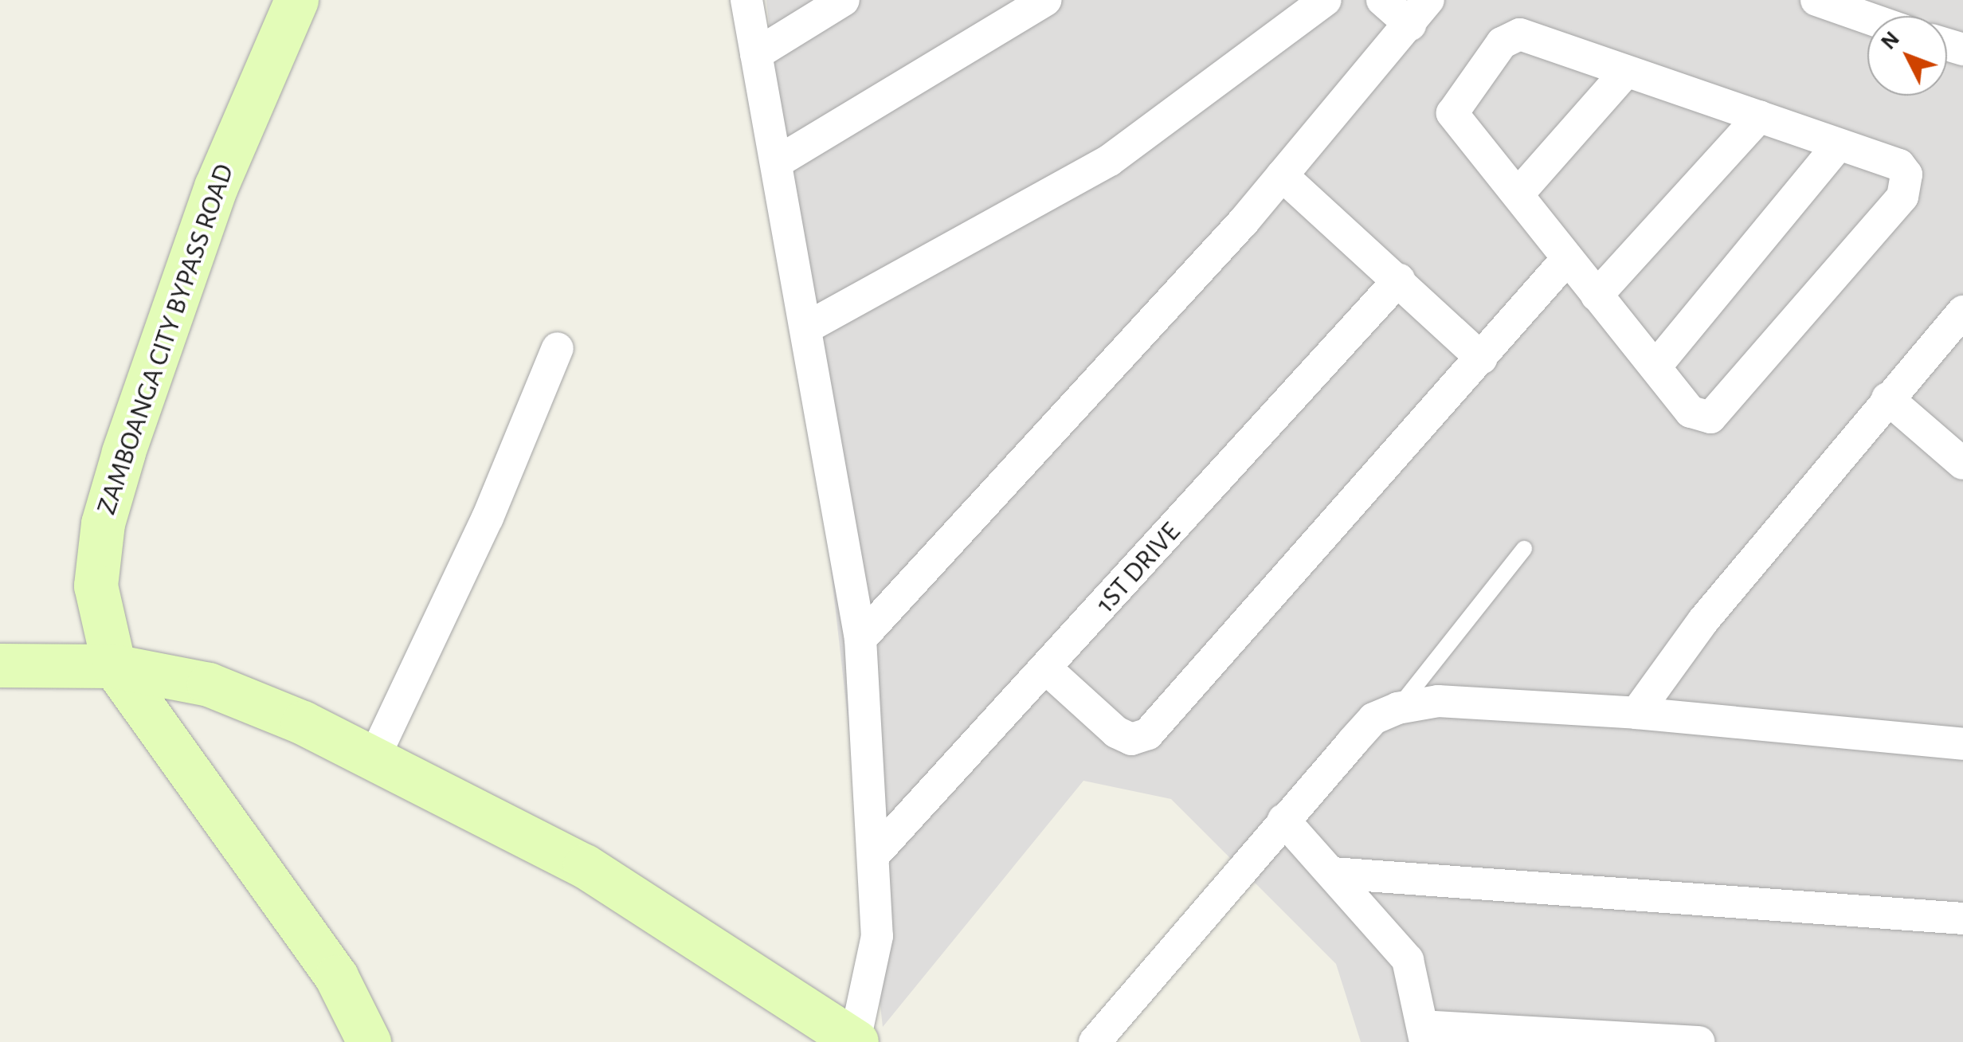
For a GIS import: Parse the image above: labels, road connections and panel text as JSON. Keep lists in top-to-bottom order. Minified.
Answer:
{"streets":{"main road":["ZAMBOANGA CITY BYPASS ROAD"],"street":["1ST DRIVE"]},"north":"top left"}
